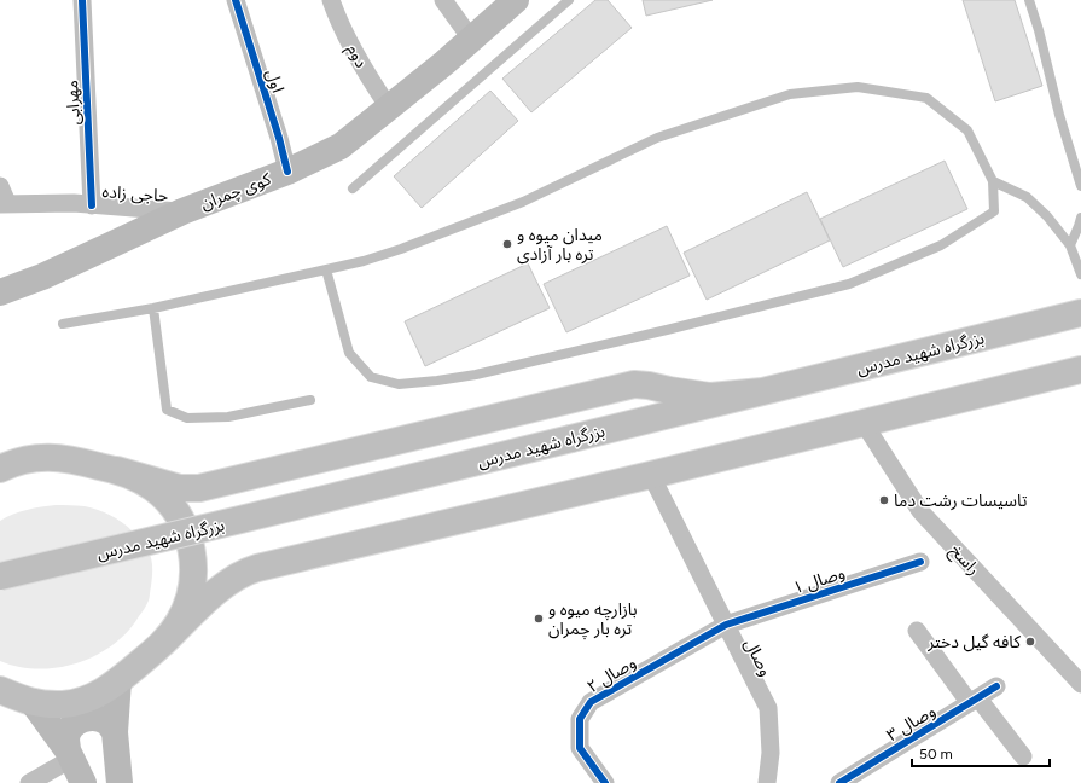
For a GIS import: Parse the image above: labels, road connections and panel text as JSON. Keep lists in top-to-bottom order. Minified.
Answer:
{"streets":{"highway":["بزرگراه شهید مدرس"],"main road":["کوی چمران"],"street":["دوم","اول","مهرابی","حاجی زاده","راسخ","وصال ۱","وصال","وصال ۲","وصال ۳"]},"crossings":[["دوم","کوی چمران"],["اول","کوی چمران"],["مهرابی","حاجی زاده"],["کوی چمران","حاجی زاده"],["وصال ۱","وصال"],["وصال ۱","وصال ۲"],["وصال","وصال ۲"]],"places":["میدان میوه و تره بار آزادی","تاسیسات رشت دما","بازارچه میوه و تره بار چمران","کافه گیل دختر"],"scale_bar":"50 m"}
